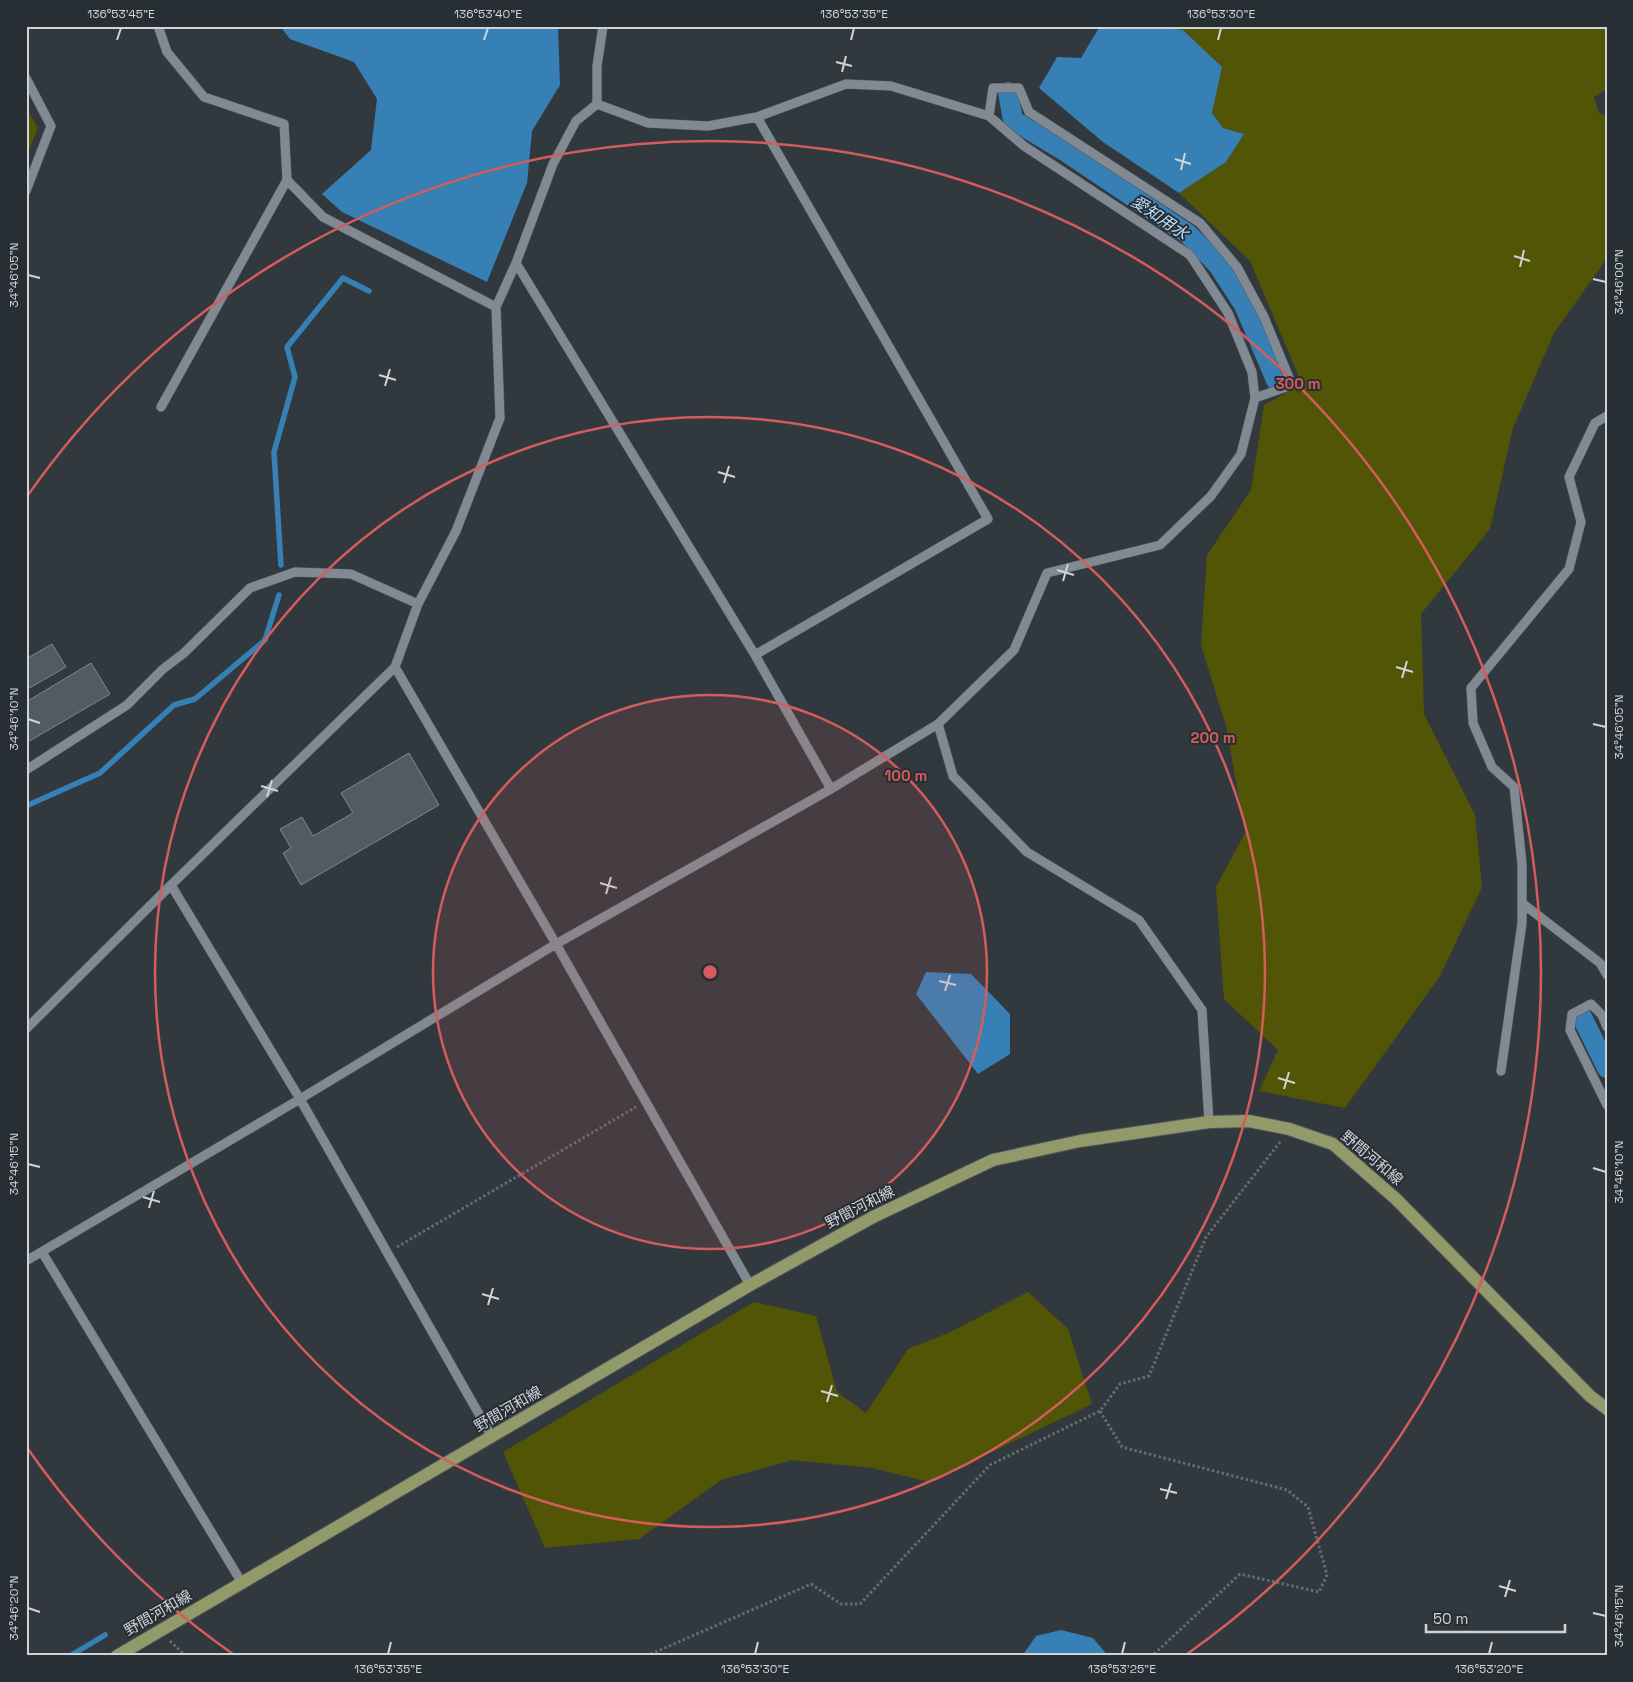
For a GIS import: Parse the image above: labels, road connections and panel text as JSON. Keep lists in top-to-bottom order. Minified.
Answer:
{"streets":{"main road":["野間河和線"]},"water":["愛知用水"],"scale_bar":"50 m","coordinates":["136°53'45\"E","136°53'40\"E","136°53'35\"E","136°53'30\"E","34°46'05\"N","34°46'00\"N","34°46'10\"N","34°46'15\"N","34°46'20\"N","136°53'25\"E","136°53'20\"E"],"rings":["300 m","200 m","100 m"]}
